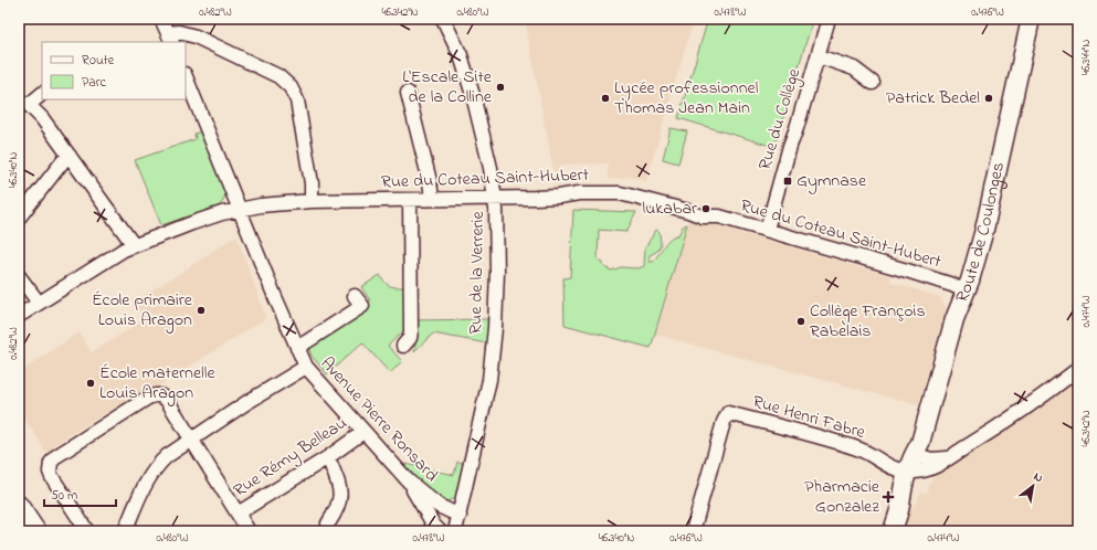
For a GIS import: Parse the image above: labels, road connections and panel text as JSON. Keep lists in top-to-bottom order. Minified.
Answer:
{"streets":{"main road":["Route de Coulonges"],"street":["Rue du Collège","Rue du Coteau Saint-Hubert","Rue de la Verrerie","Rue Henri Fabre","Avenue Pierre Ronsard","Rue Rémy Belleau"]},"crossings":[["Rue du Collège","Rue du Coteau Saint-Hubert"],["Rue du Coteau Saint-Hubert","Route de Coulonges"],["Rue du Coteau Saint-Hubert","Rue de la Verrerie"],["Rue du Coteau Saint-Hubert","Avenue Pierre Ronsard"],["Route de Coulonges","Rue Henri Fabre"],["Rue de la Verrerie","Avenue Pierre Ronsard"],["Avenue Pierre Ronsard","Rue Rémy Belleau"]],"places":{"other":["L'Escale Site de la Colline","Lycée professionnel Thomas Jean Main","Patrick Bedel","lukabar","École primaire Louis Aragon","Collège François Rabelais","École maternelle Louis Aragon"],"transit":["Gymnase"],"health":["Pharmacie Gonzalez"]},"legend":["Route","Parc"],"scale_bar":"50 m","north":"top right","coordinates":["0.482°W","46.342°N","0.480°W","0.478°W","0.476°W","46.344°N","46.340°N","0.474°W"]}
